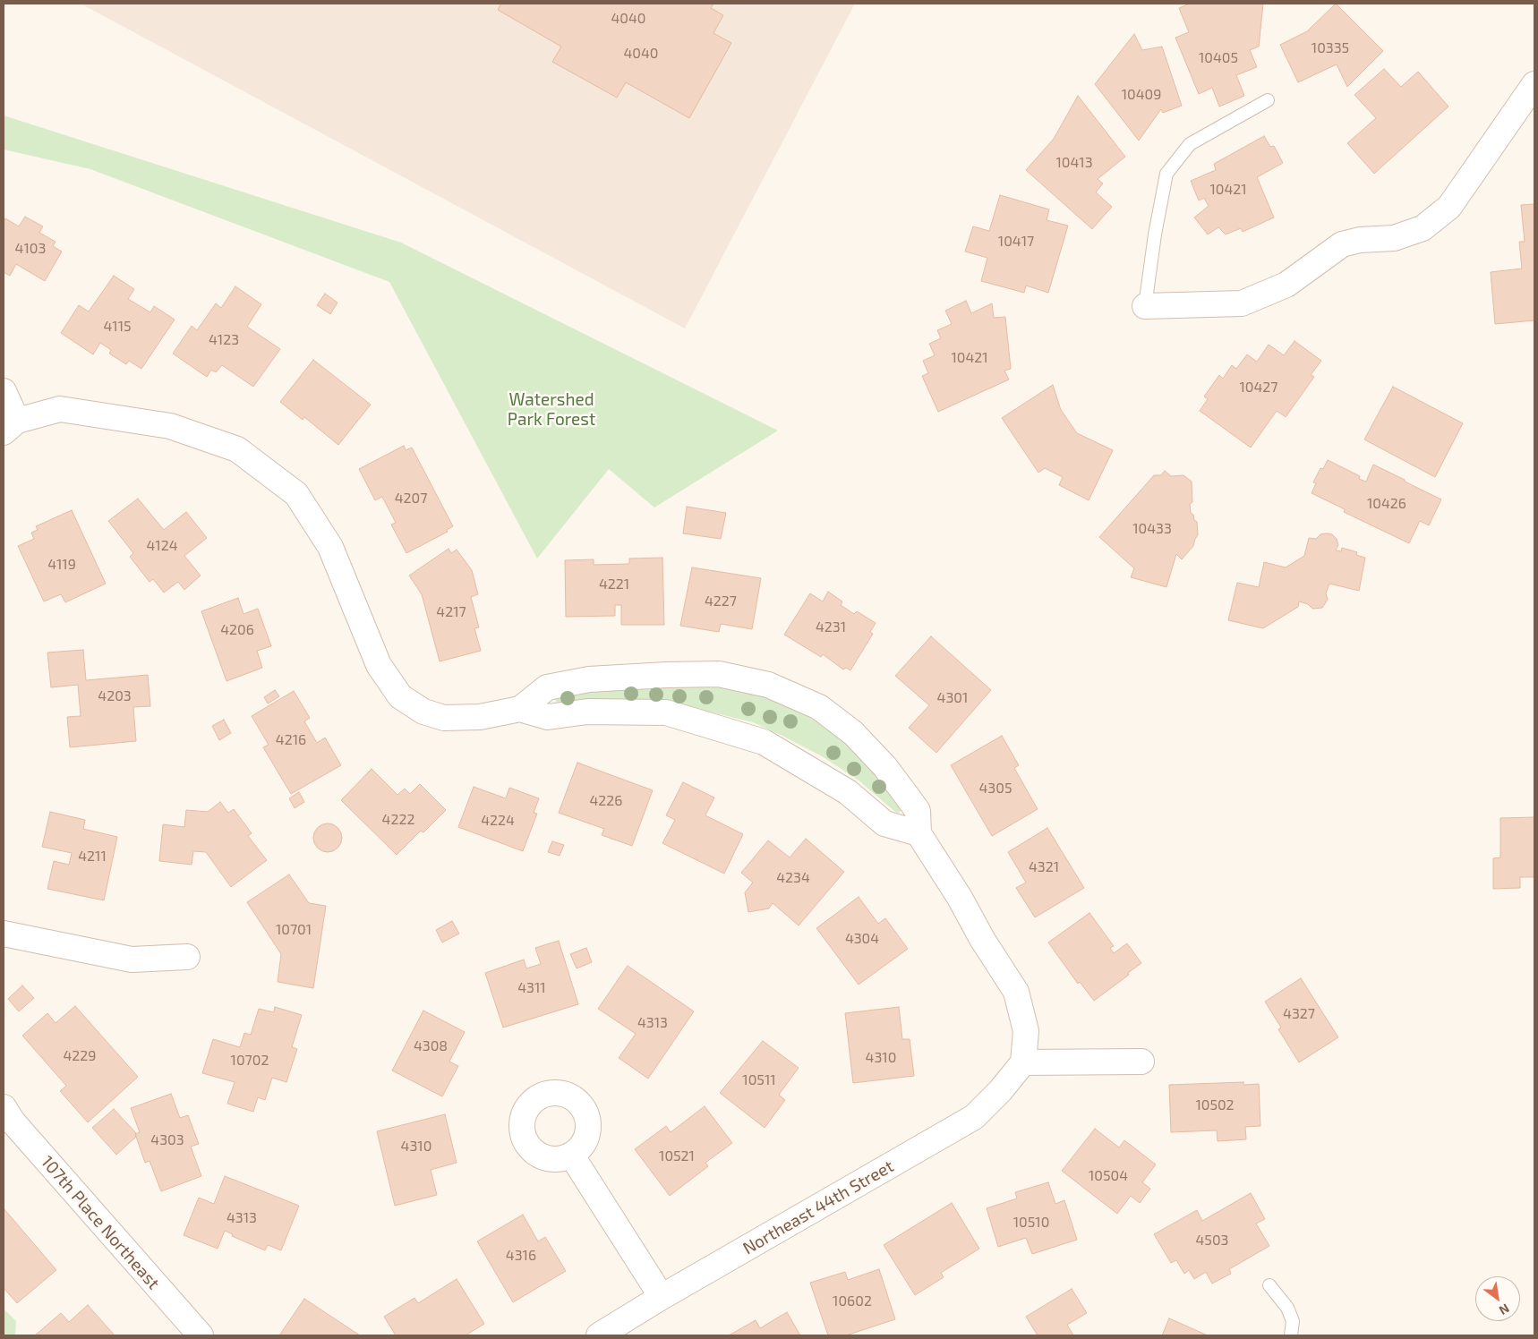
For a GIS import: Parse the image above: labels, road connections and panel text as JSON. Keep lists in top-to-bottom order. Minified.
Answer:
{"streets":{"street":["Northeast 44th Street","107th Place Northeast"]},"parks":["Watershed Park Forest"],"house_numbers":["4040","10335","4040","10405","10409","10413","10421","10417","4103","4115","4123","10421","10427","4207","10426","10433","4124","4119","4221","4227","4217","4231","4206","4203","4301","4216","4305","4226","4222","4224","4211","4321","4234","10701","4304","4311","4327","4313","4308","4229","4310","10702","10511","10502","4303","4310","10521","10504","4313","10510","4503","4316","10602"],"north":"bottom right"}
